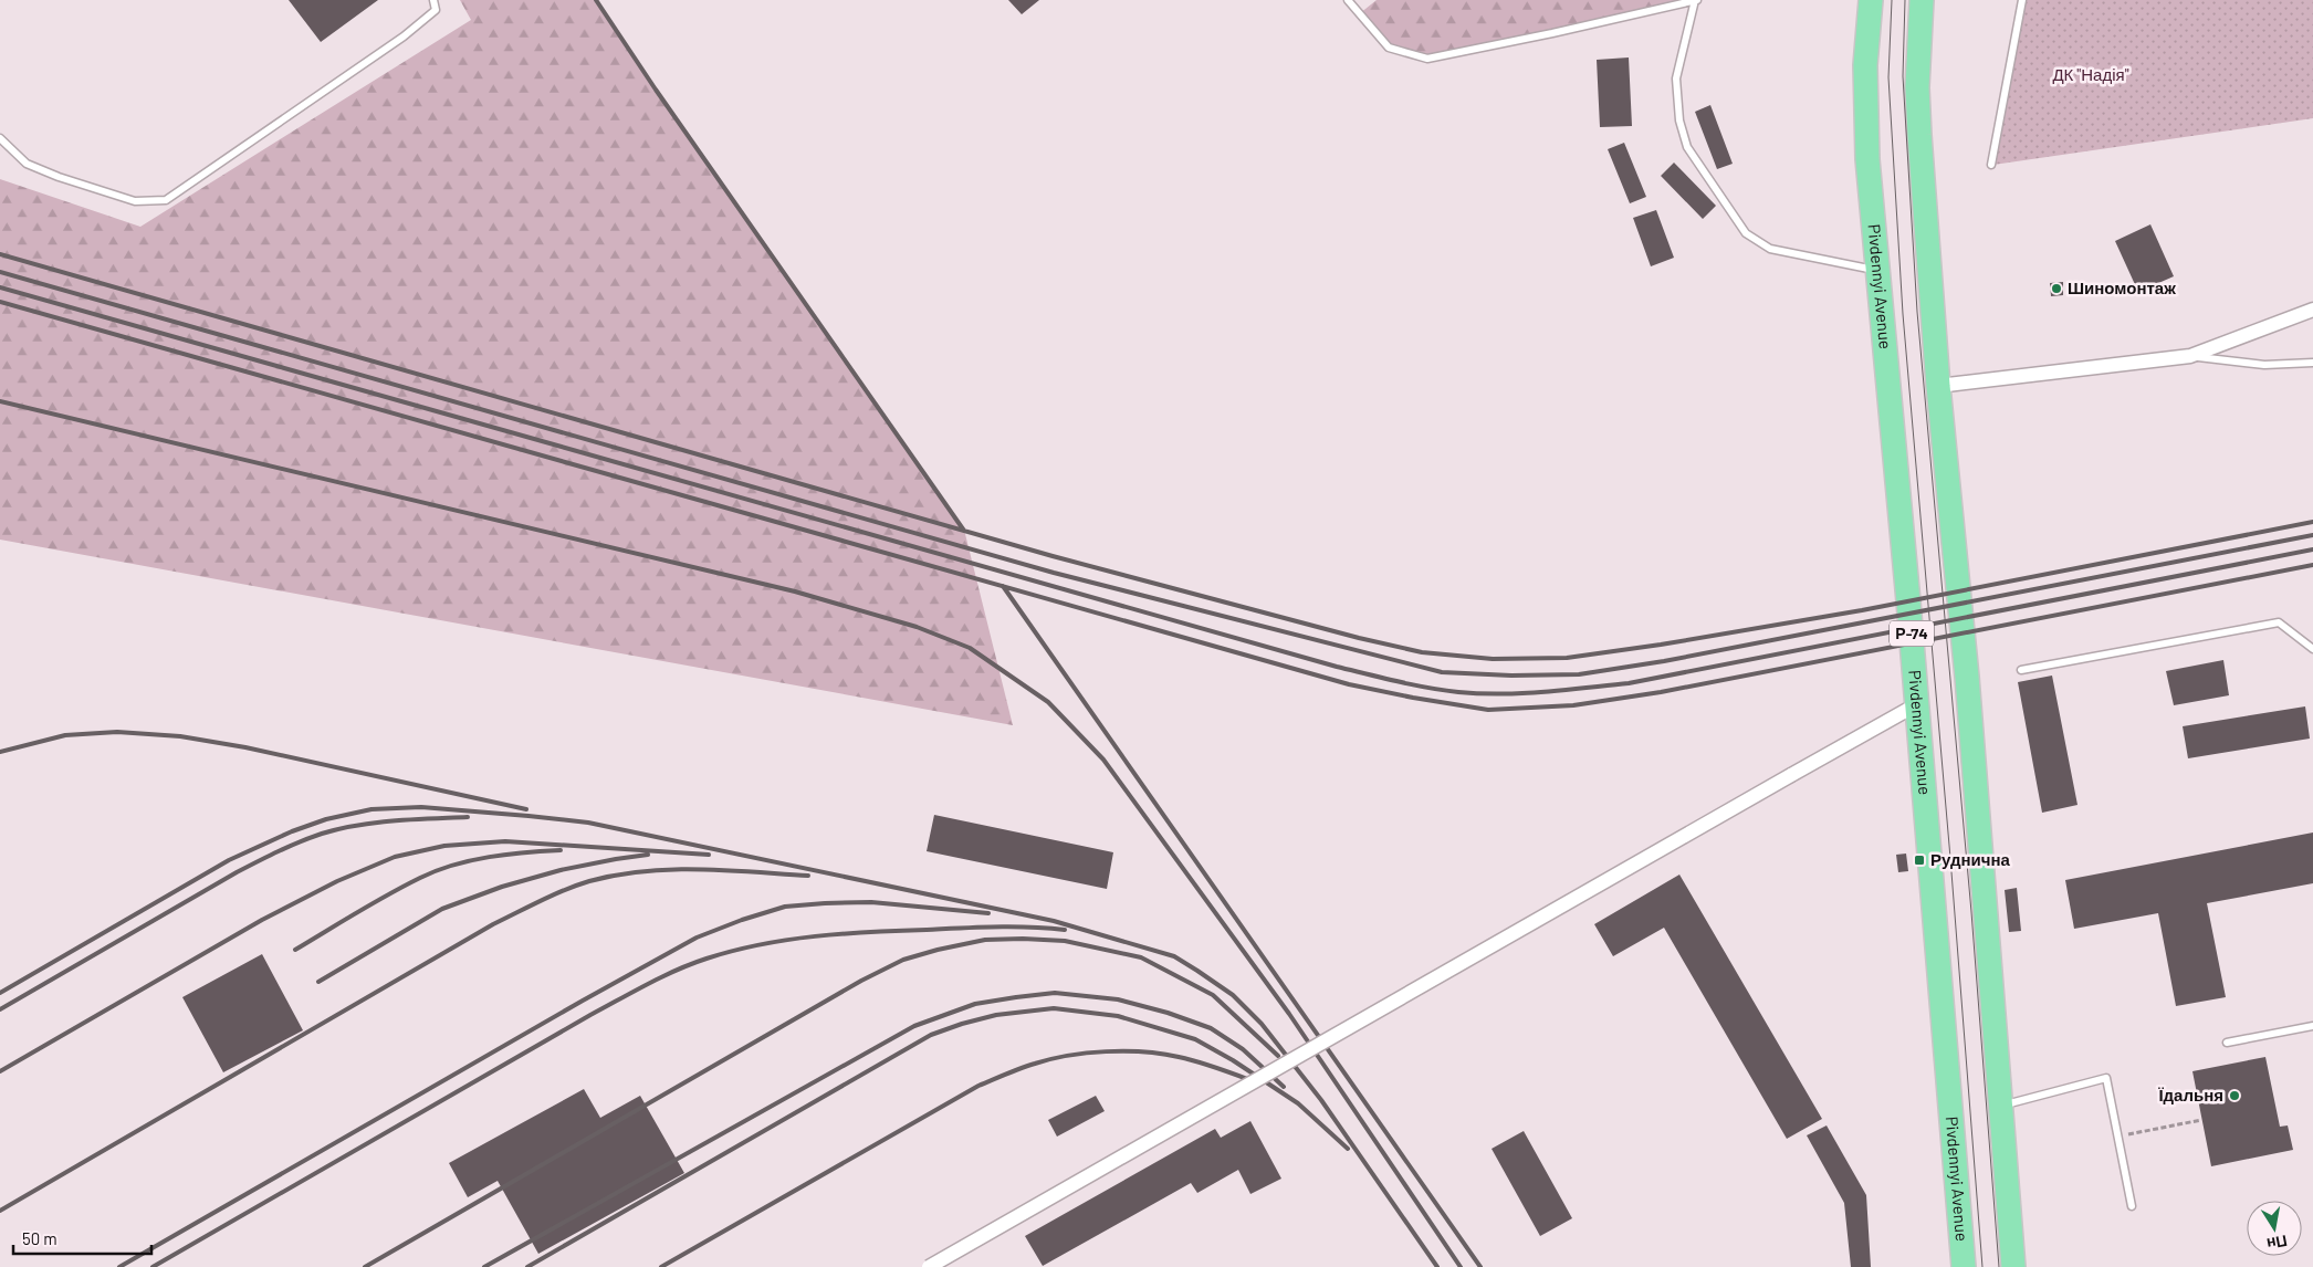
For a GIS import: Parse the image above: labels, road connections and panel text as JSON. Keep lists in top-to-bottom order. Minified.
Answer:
{"streets":{"main road":["Pivdennyi Avenue","Р-74"]},"parks":["ДК \"Надія\""],"places":{"other":["Шиномонтаж","Їдальня"],"transit":["Руднична"]},"scale_bar":"50 m","north":"bottom"}
